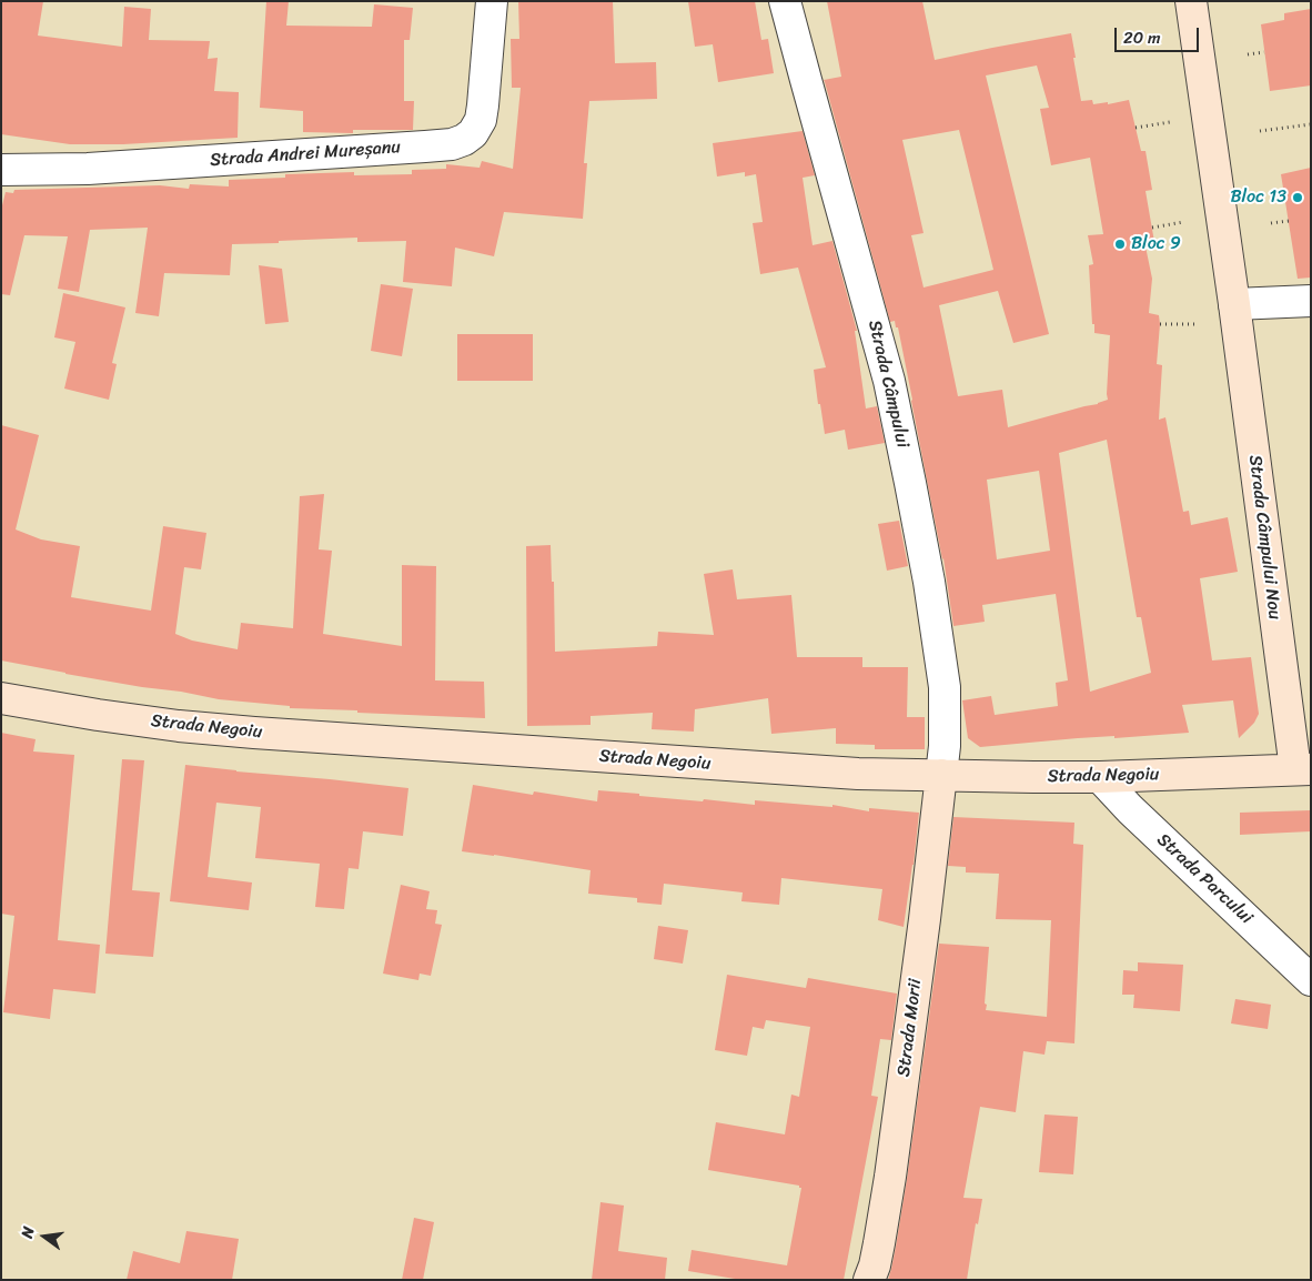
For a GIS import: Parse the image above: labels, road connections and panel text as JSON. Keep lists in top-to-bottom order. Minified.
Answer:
{"streets":{"main road":["Strada Câmpului Nou","Strada Negoiu","Strada Morii"],"street":["Strada Andrei Mureșanu","Strada Câmpului","Strada Parcului"]},"crossings":[["Strada Câmpului","Strada Negoiu"],["Strada Câmpului","Strada Morii"],["Strada Câmpului Nou","Strada Negoiu"],["Strada Negoiu","Strada Parcului"],["Strada Negoiu","Strada Morii"]],"places":["Bloc 13","Bloc 9"],"scale_bar":"20 m","north":"left"}
